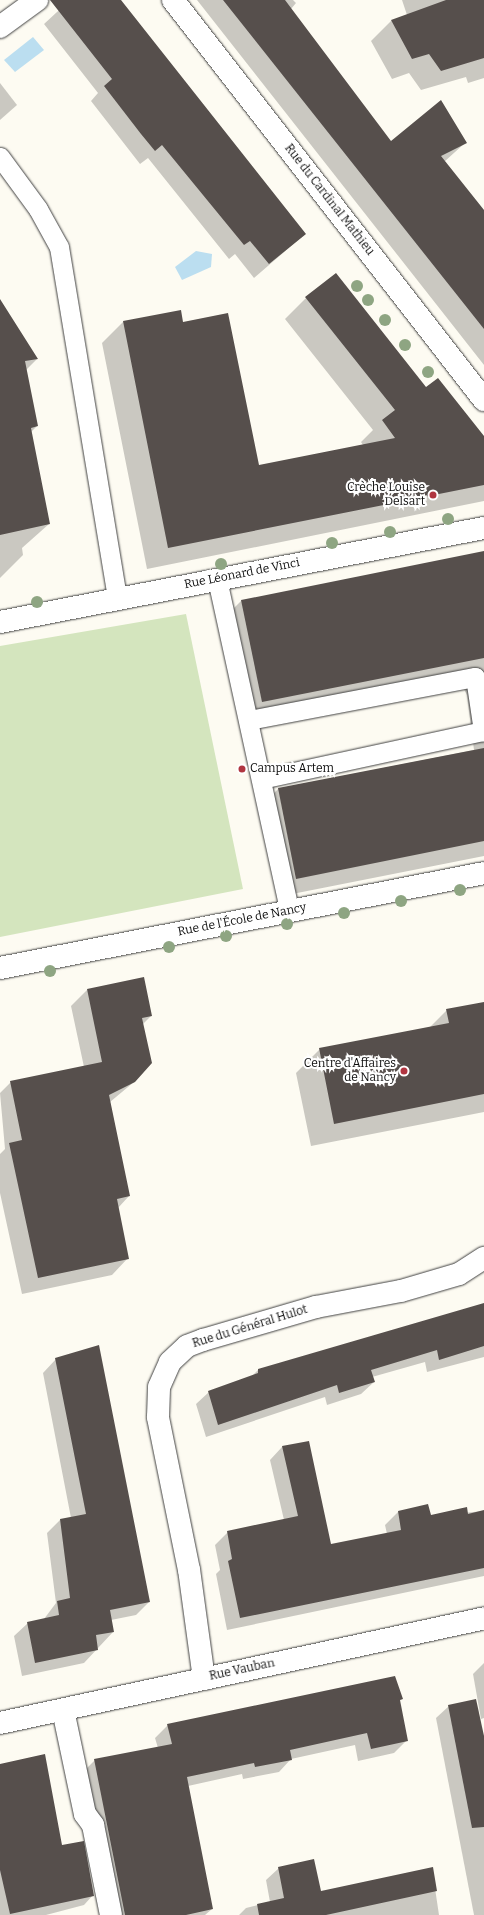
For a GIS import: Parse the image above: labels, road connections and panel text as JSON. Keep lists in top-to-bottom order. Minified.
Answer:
{"streets":{"street":["Rue du Cardinal Mathieu","Rue Léonard de Vinci","Rue de l'École de Nancy","Rue du Général Hulot","Rue Vauban"]},"crossings":[["Rue du Général Hulot","Rue Vauban"]],"places":["Crèche Louise Delsart","Campus Artem","Centre d'Affaires de Nancy"]}
